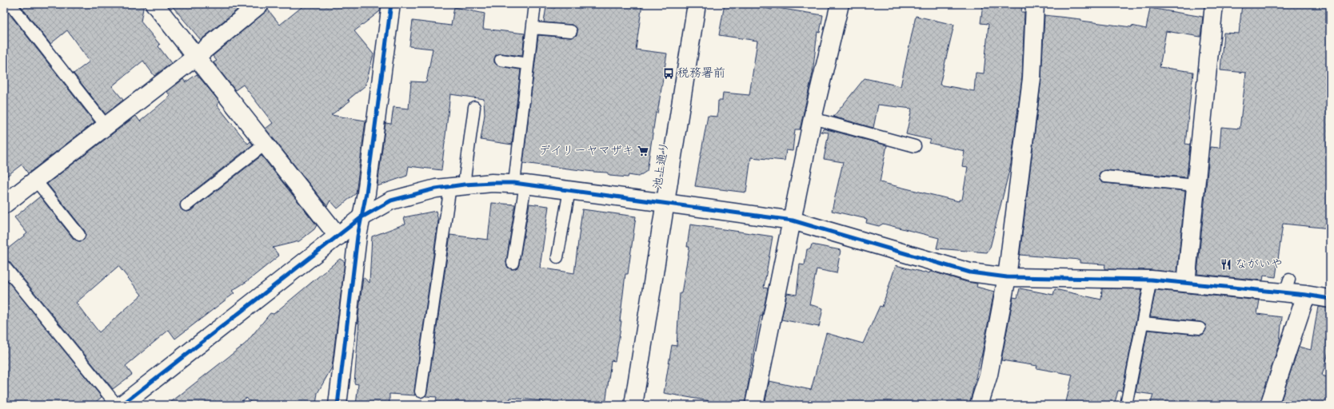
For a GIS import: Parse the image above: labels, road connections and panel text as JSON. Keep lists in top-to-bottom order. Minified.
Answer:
{"streets":{"street":["池上通り"]},"places":{"bus stop":["税務署前"],"supermarket":["デイリーヤマザキ"],"restaurant":["ながいや"]}}
